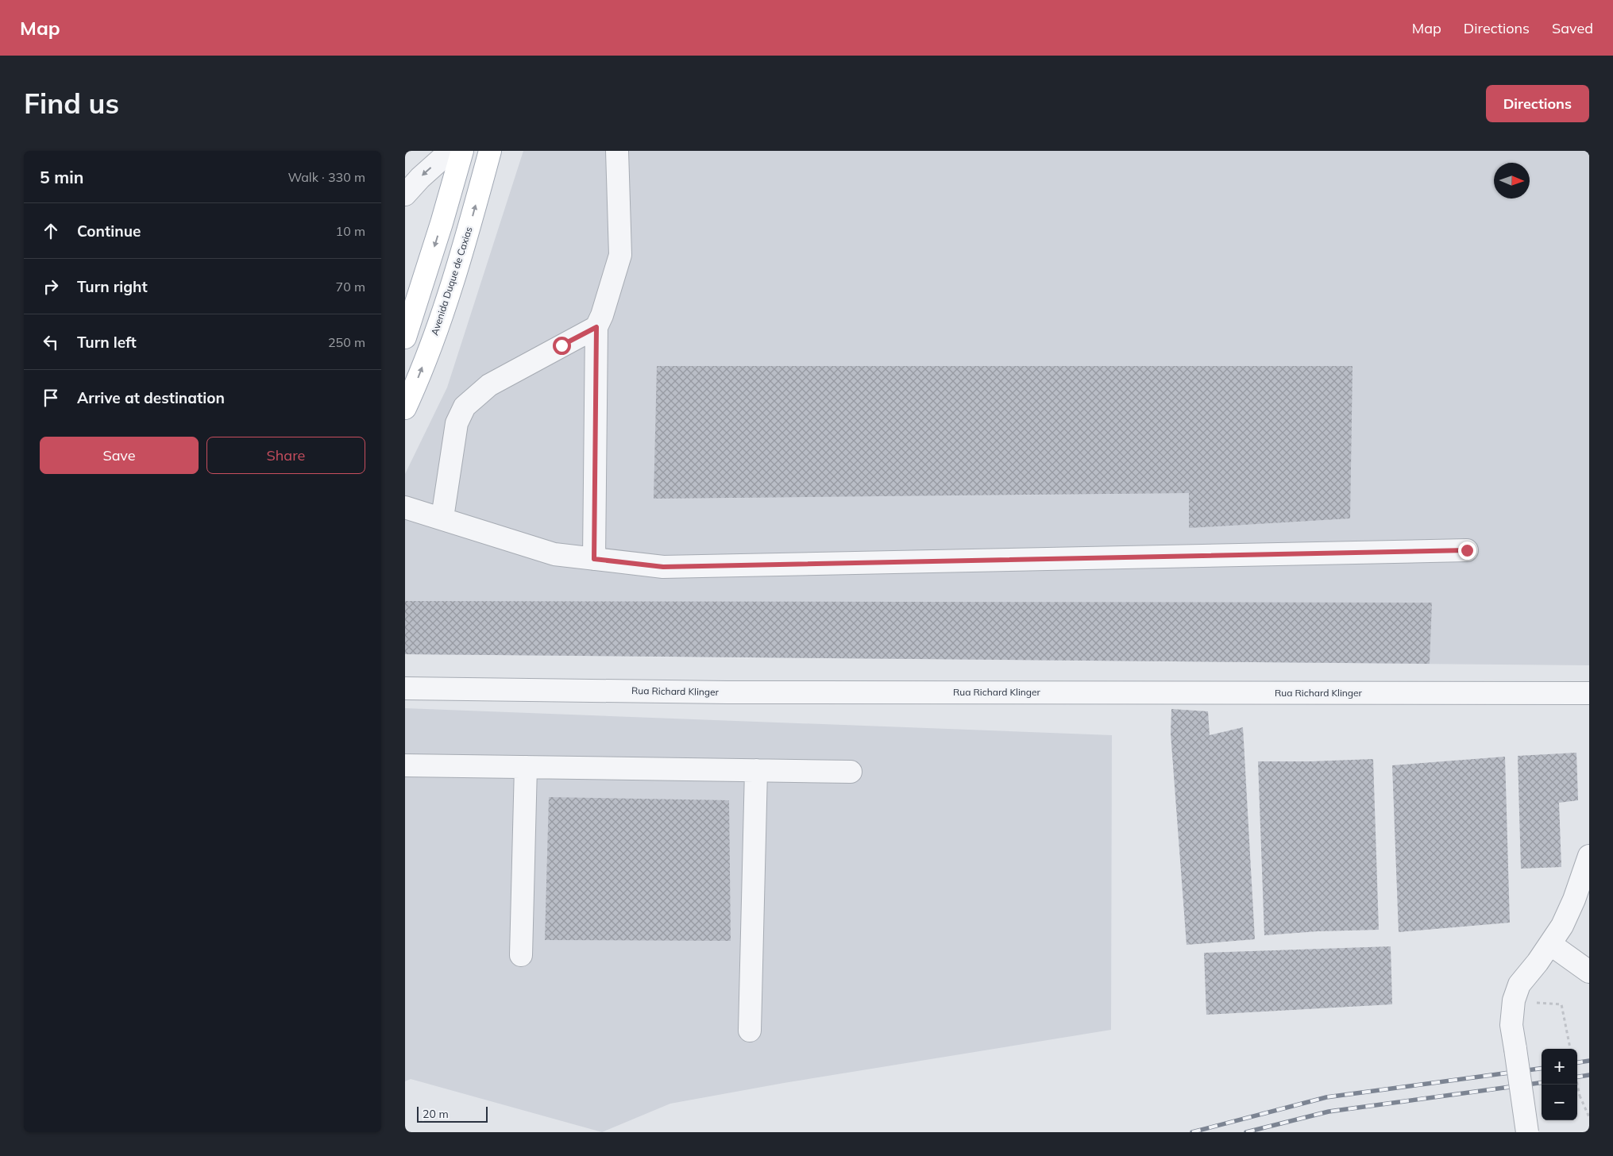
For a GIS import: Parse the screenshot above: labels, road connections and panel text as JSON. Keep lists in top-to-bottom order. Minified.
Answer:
{"streets":{"main road":["Avenida Duque de Caxias"],"street":["Rua Richard Klinger"]},"scale_bar":"20 m","north":"right","page":{"header":"Map","nav":["Map","Directions","Saved"],"buttons":["Directions",["Save","Share"]],"title":"Find us","heading":["5 min","Walk · 330 m"],"list":[["Continue","10 m"],["Turn right","70 m"],["Turn left","250 m"],"Arrive at destination"],"map_buttons":["+","−"],"scale":"20 m"}}
